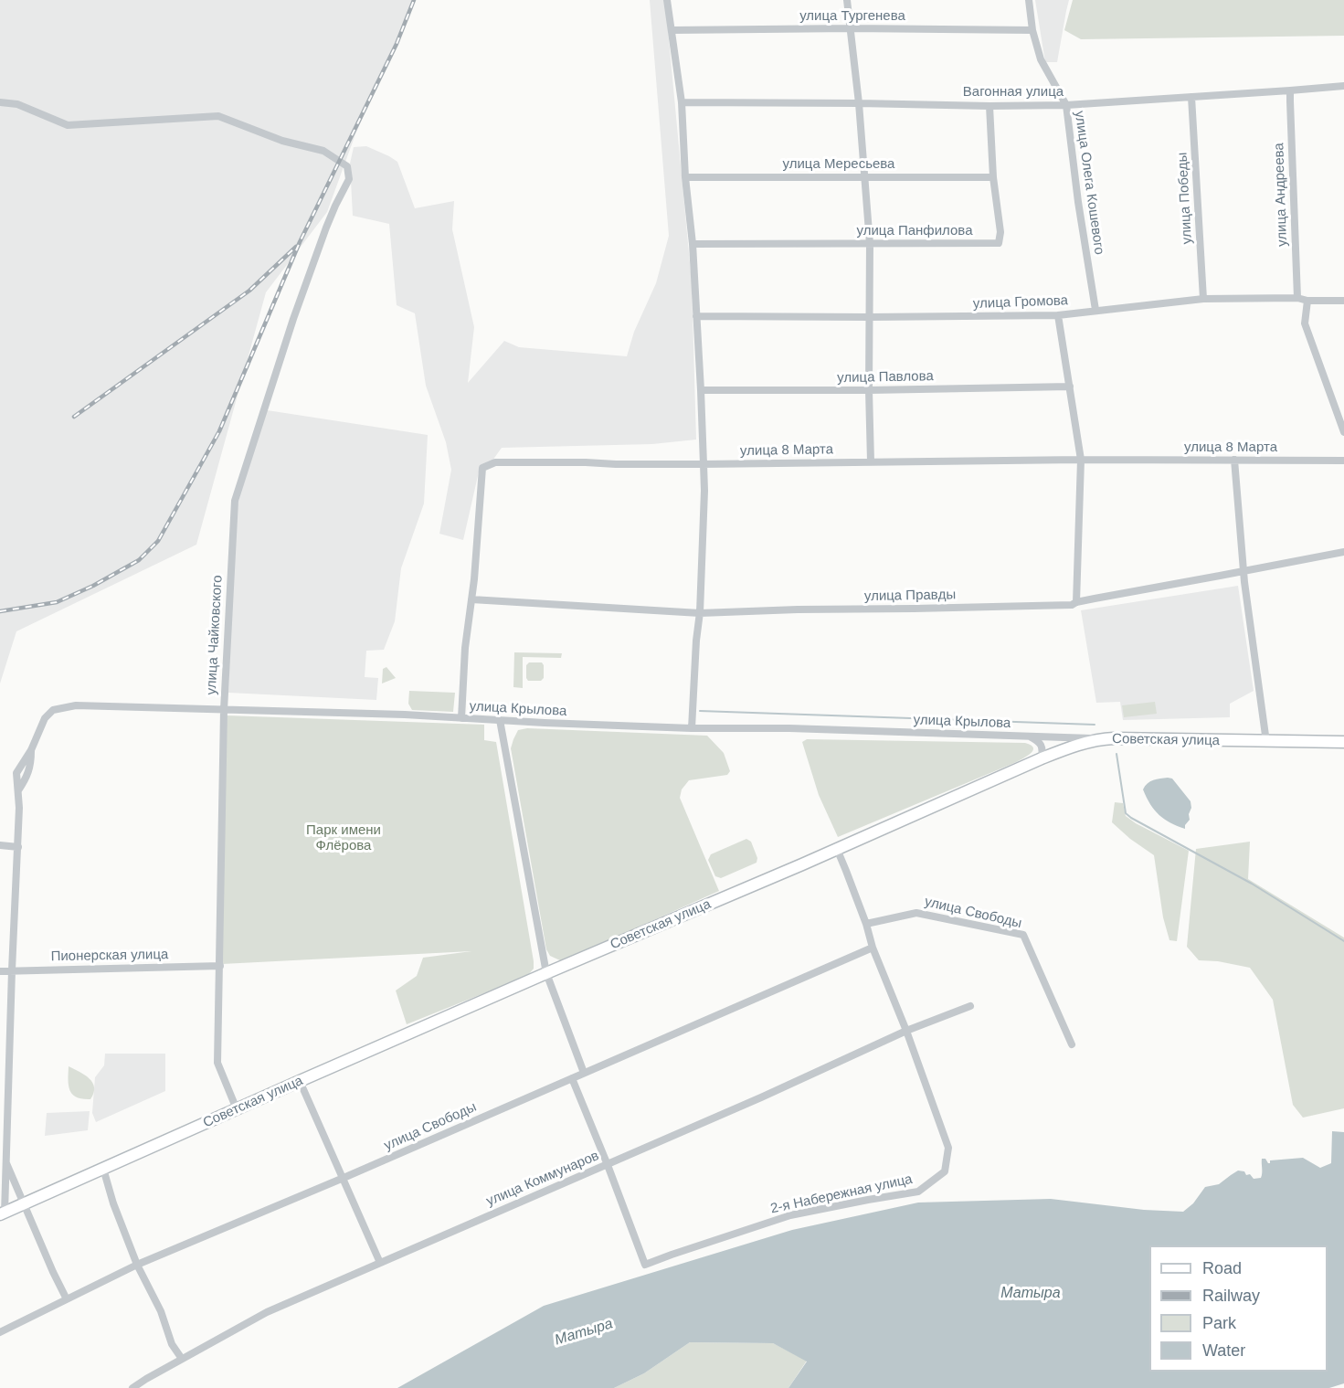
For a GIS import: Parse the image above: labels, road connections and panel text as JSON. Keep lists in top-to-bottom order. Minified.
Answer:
{"streets":{"main road":["Советская улица"],"street":["улица Тургенева","Вагонная улица","улица Мересьева","улица Олега Кошевого","улица Андреева","улица Победы","улица Панфилова","улица Громова","улица Павлова","улица 8 Марта","улица Правды","улица Чайковского","улица Крылова","улица Свободы","Пионерская улица","улица Коммунаров","2-я Набережная улица"]},"crossings":[["улица Тургенева","улица Олега Кошевого"],["Вагонная улица","улица Олега Кошевого"],["Вагонная улица","улица Андреева"],["Вагонная улица","улица Победы"],["Вагонная улица","улица Панфилова"],["улица Мересьева","улица Панфилова"],["улица Олега Кошевого","улица Громова"],["улица Андреева","улица Громова"],["улица Победы","улица Громова"],["улица 8 Марта","улица Правды"],["улица 8 Марта","улица Крылова"],["улица Чайковского","улица Крылова"],["улица Чайковского","Советская улица"],["улица Чайковского","Пионерская улица"],["улица Крылова","Советская улица"],["улица Коммунаров","2-я Набережная улица"]],"water":["Матыра"],"parks":["Парк имени Флёрова"],"legend":["Road","Railway","Park","Water"]}
